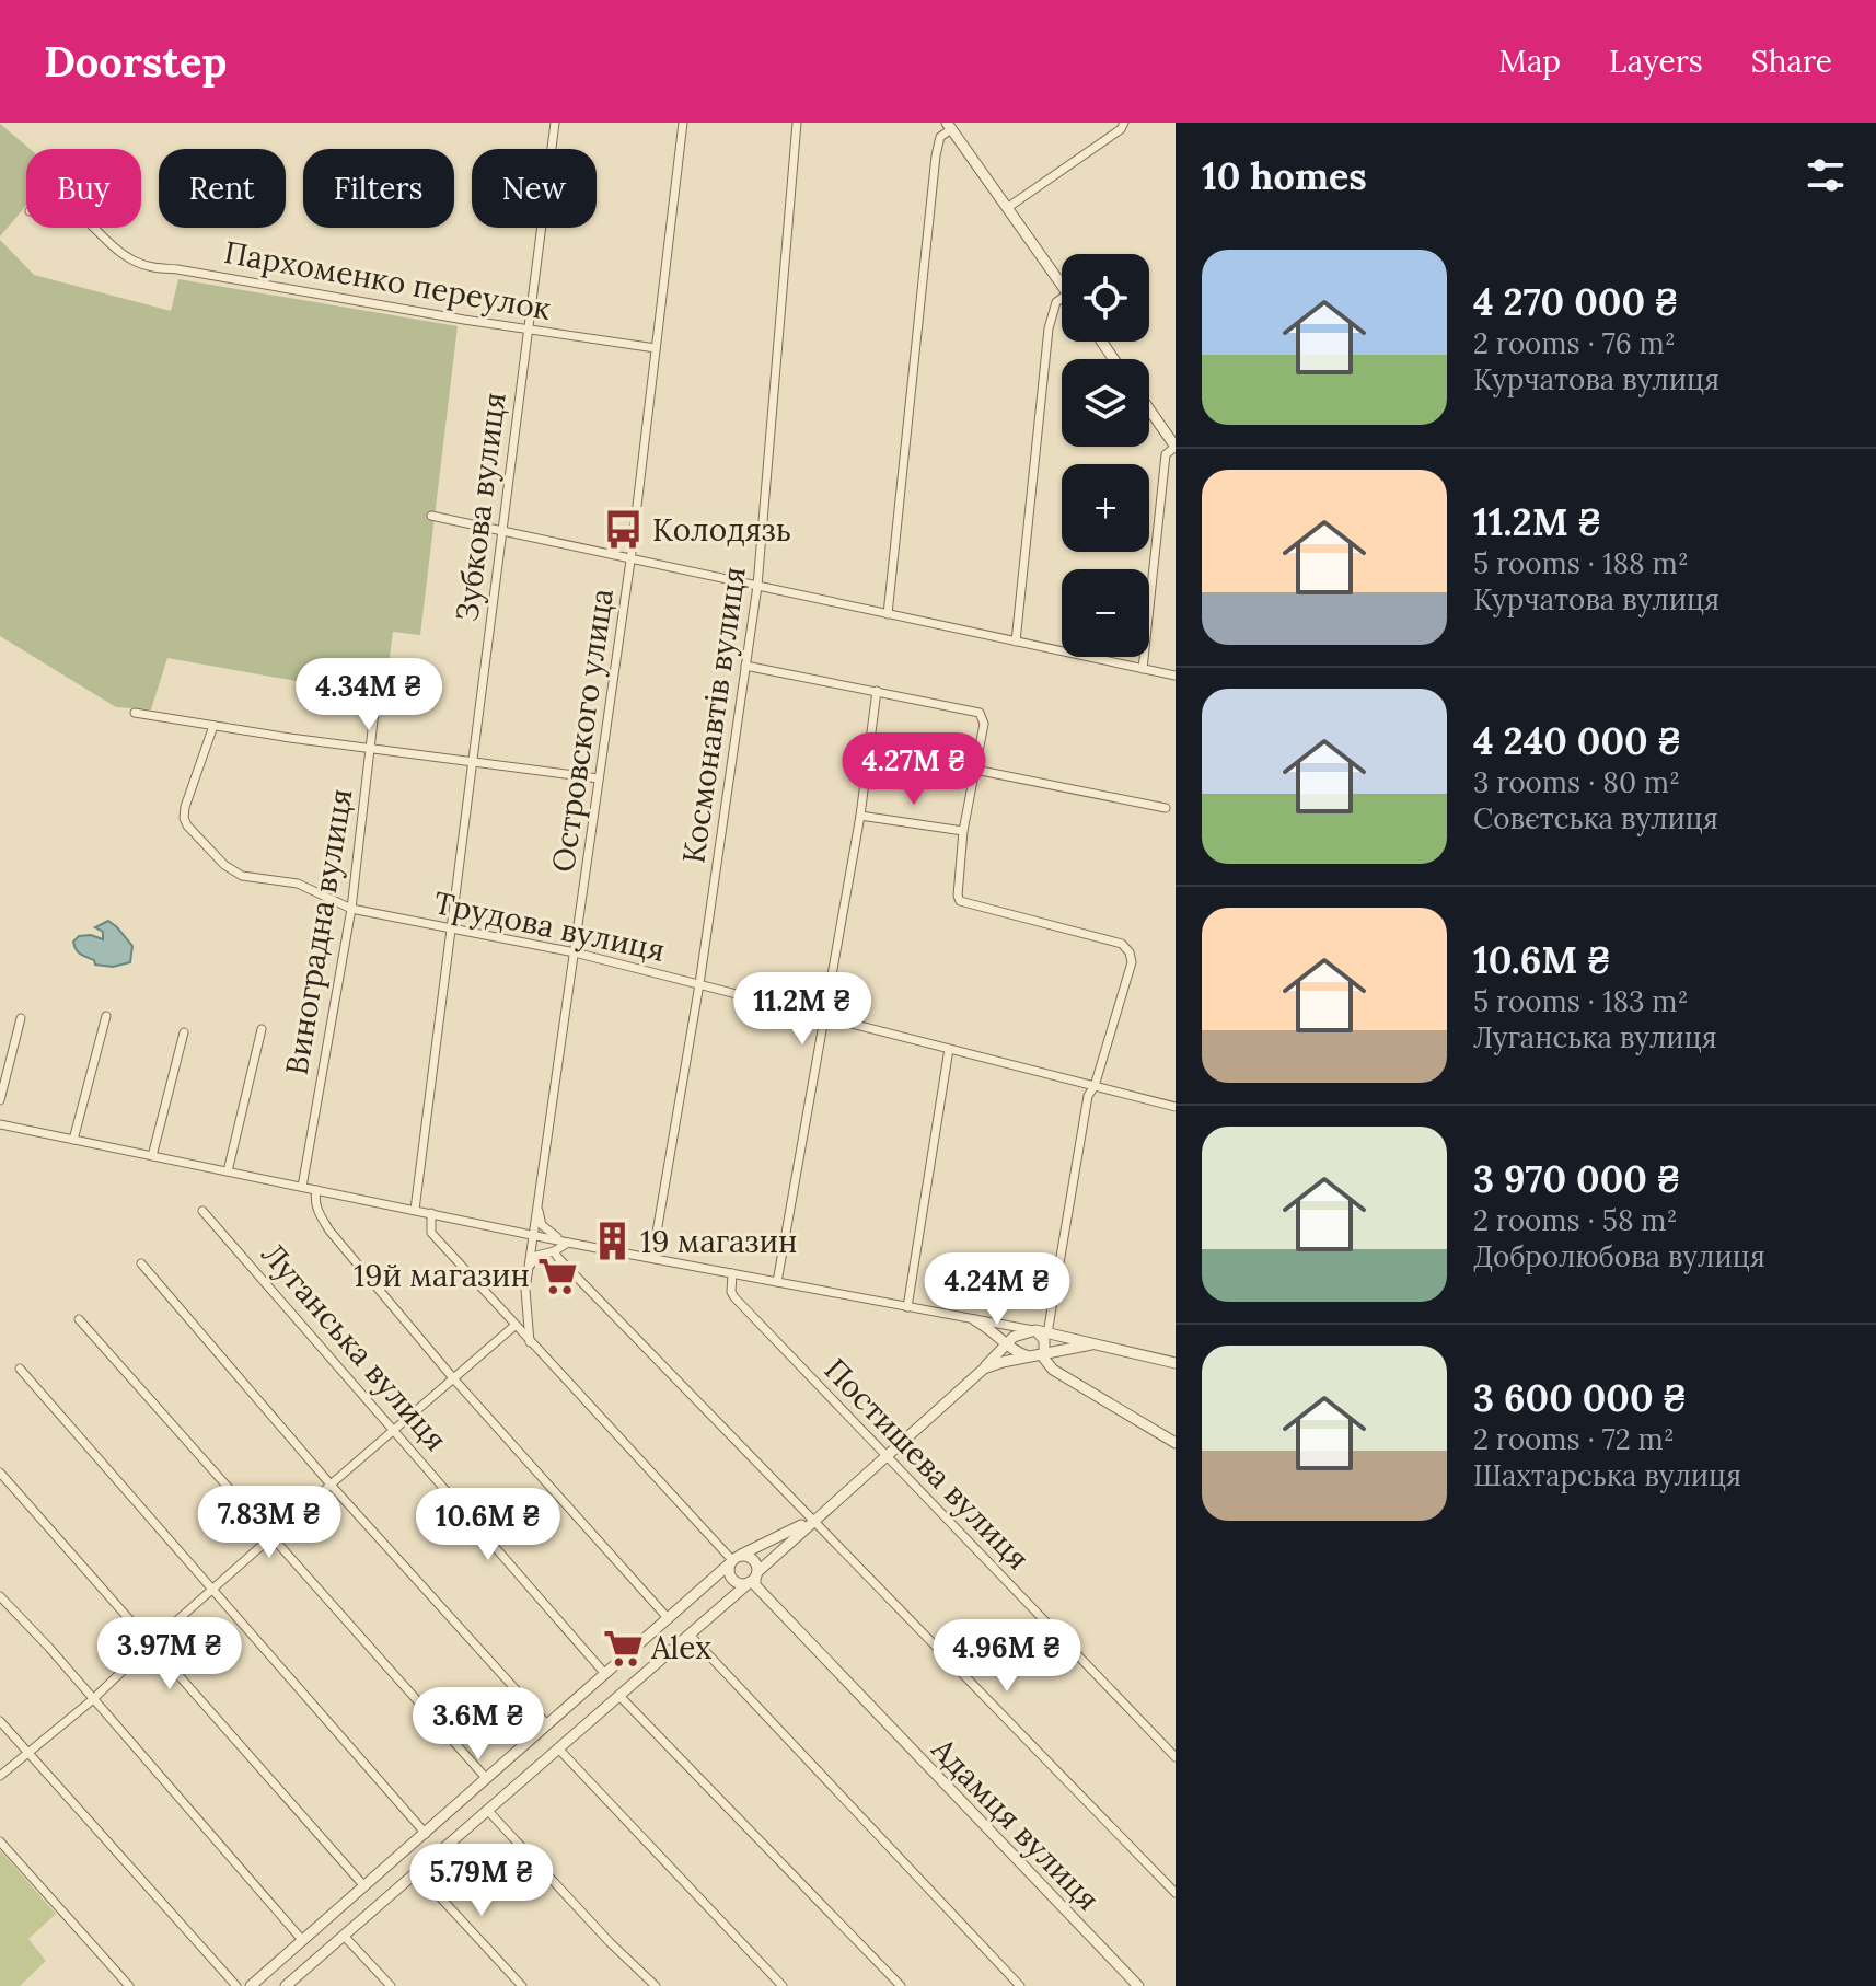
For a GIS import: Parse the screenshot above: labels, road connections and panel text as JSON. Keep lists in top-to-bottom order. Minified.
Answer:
{"streets":{"street":["Пархоменко переулок","Зубкова вулиця","Космонавтів вулиця","Островского улица","Трудова вулиця","Виноградна вулиця","Луганська вулиця","Постишева вулиця","Адамця вулиця"]},"crossings":[["Пархоменко переулок","Зубкова вулиця"],["Пархоменко переулок","Островского улица"],["Зубкова вулиця","Трудова вулиця"],["Космонавтів вулиця","Трудова вулиця"],["Островского улица","Трудова вулиця"],["Трудова вулиця","Виноградна вулиця"]],"places":{"bus stop":["Колодязь"],"building":["19 магазин"],"supermarket":["19й магазин","Alex"]},"page":{"header":"Doorstep","nav":["Map","Layers","Share"],"heading":"10 homes","chip":["Buy","Rent","Filters","New"],"list":[{"name":"4 270 000 ₴","note":"2 rooms · 76 m² · Курчатова вулиця"},{"name":"11.2M ₴","note":"5 rooms · 188 m² · Курчатова вулиця"},{"name":"4 240 000 ₴","note":"3 rooms · 80 m² · Совєтська вулиця"},{"name":"10.6M ₴","note":"5 rooms · 183 m² · Луганська вулиця"},{"name":"3 970 000 ₴","note":"2 rooms · 58 m² · Добролюбова вулиця"},{"name":"3 600 000 ₴","note":"2 rooms · 72 m² · Шахтарська вулиця"}],"map_buttons":["+","−"],"price":["4.34M ₴","4.27M ₴","11.2M ₴","4.24M ₴","7.83M ₴","10.6M ₴","3.97M ₴","4.96M ₴","3.6M ₴","5.79M ₴"]}}
